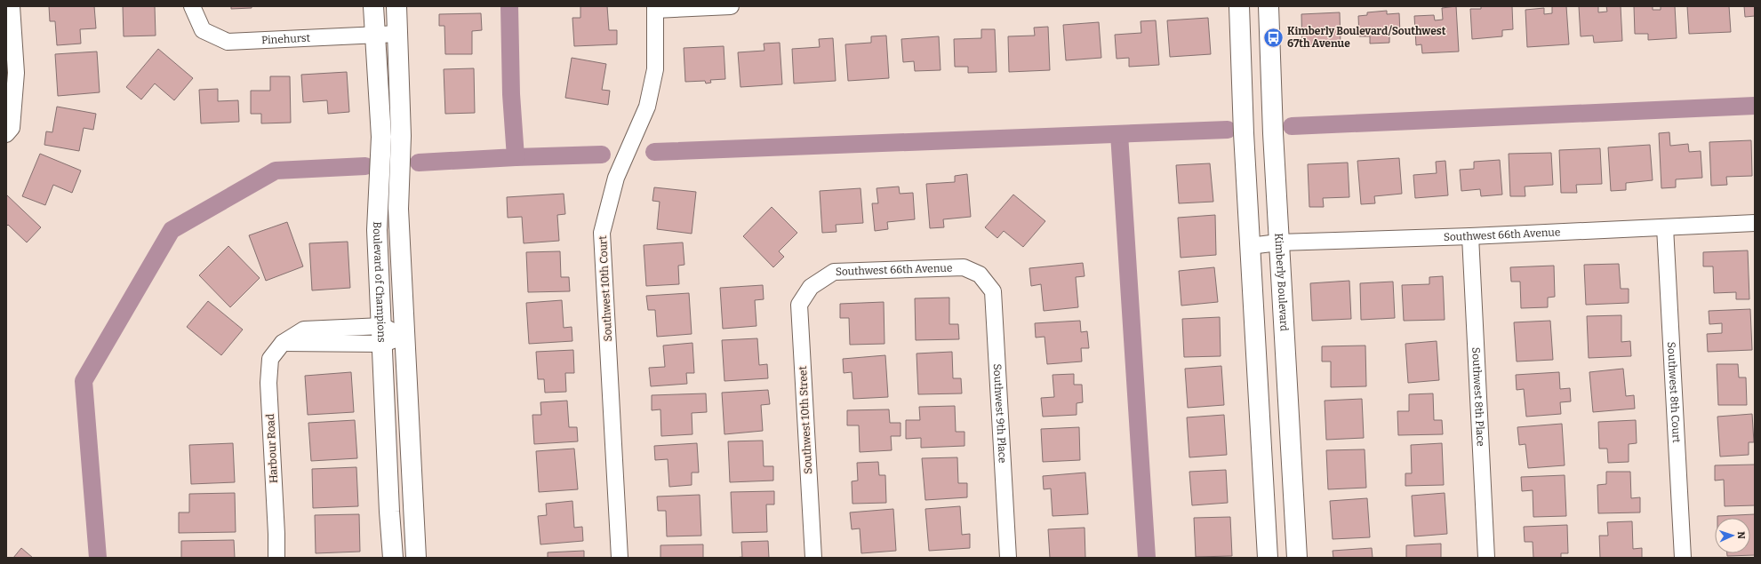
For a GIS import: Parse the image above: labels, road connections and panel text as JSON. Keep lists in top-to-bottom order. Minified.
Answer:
{"streets":{"street":["Pinehurst","Southwest 66th Avenue","Boulevard of Champions","Kimberly Boulevard","Southwest 10th Court","Southwest 8th Court","Southwest 8th Place","Southwest 9th Place","Southwest 10th Street","Harbour Road"]},"crossings":[["Pinehurst","Boulevard of Champions"],["Southwest 66th Avenue","Kimberly Boulevard"],["Southwest 66th Avenue","Southwest 8th Court"],["Southwest 66th Avenue","Southwest 8th Place"],["Southwest 66th Avenue","Southwest 9th Place"],["Southwest 66th Avenue","Southwest 10th Street"],["Boulevard of Champions","Harbour Road"]],"places":{"bus stop":["Kimberly Boulevard/Southwest 67th Avenue"]},"north":"right"}
